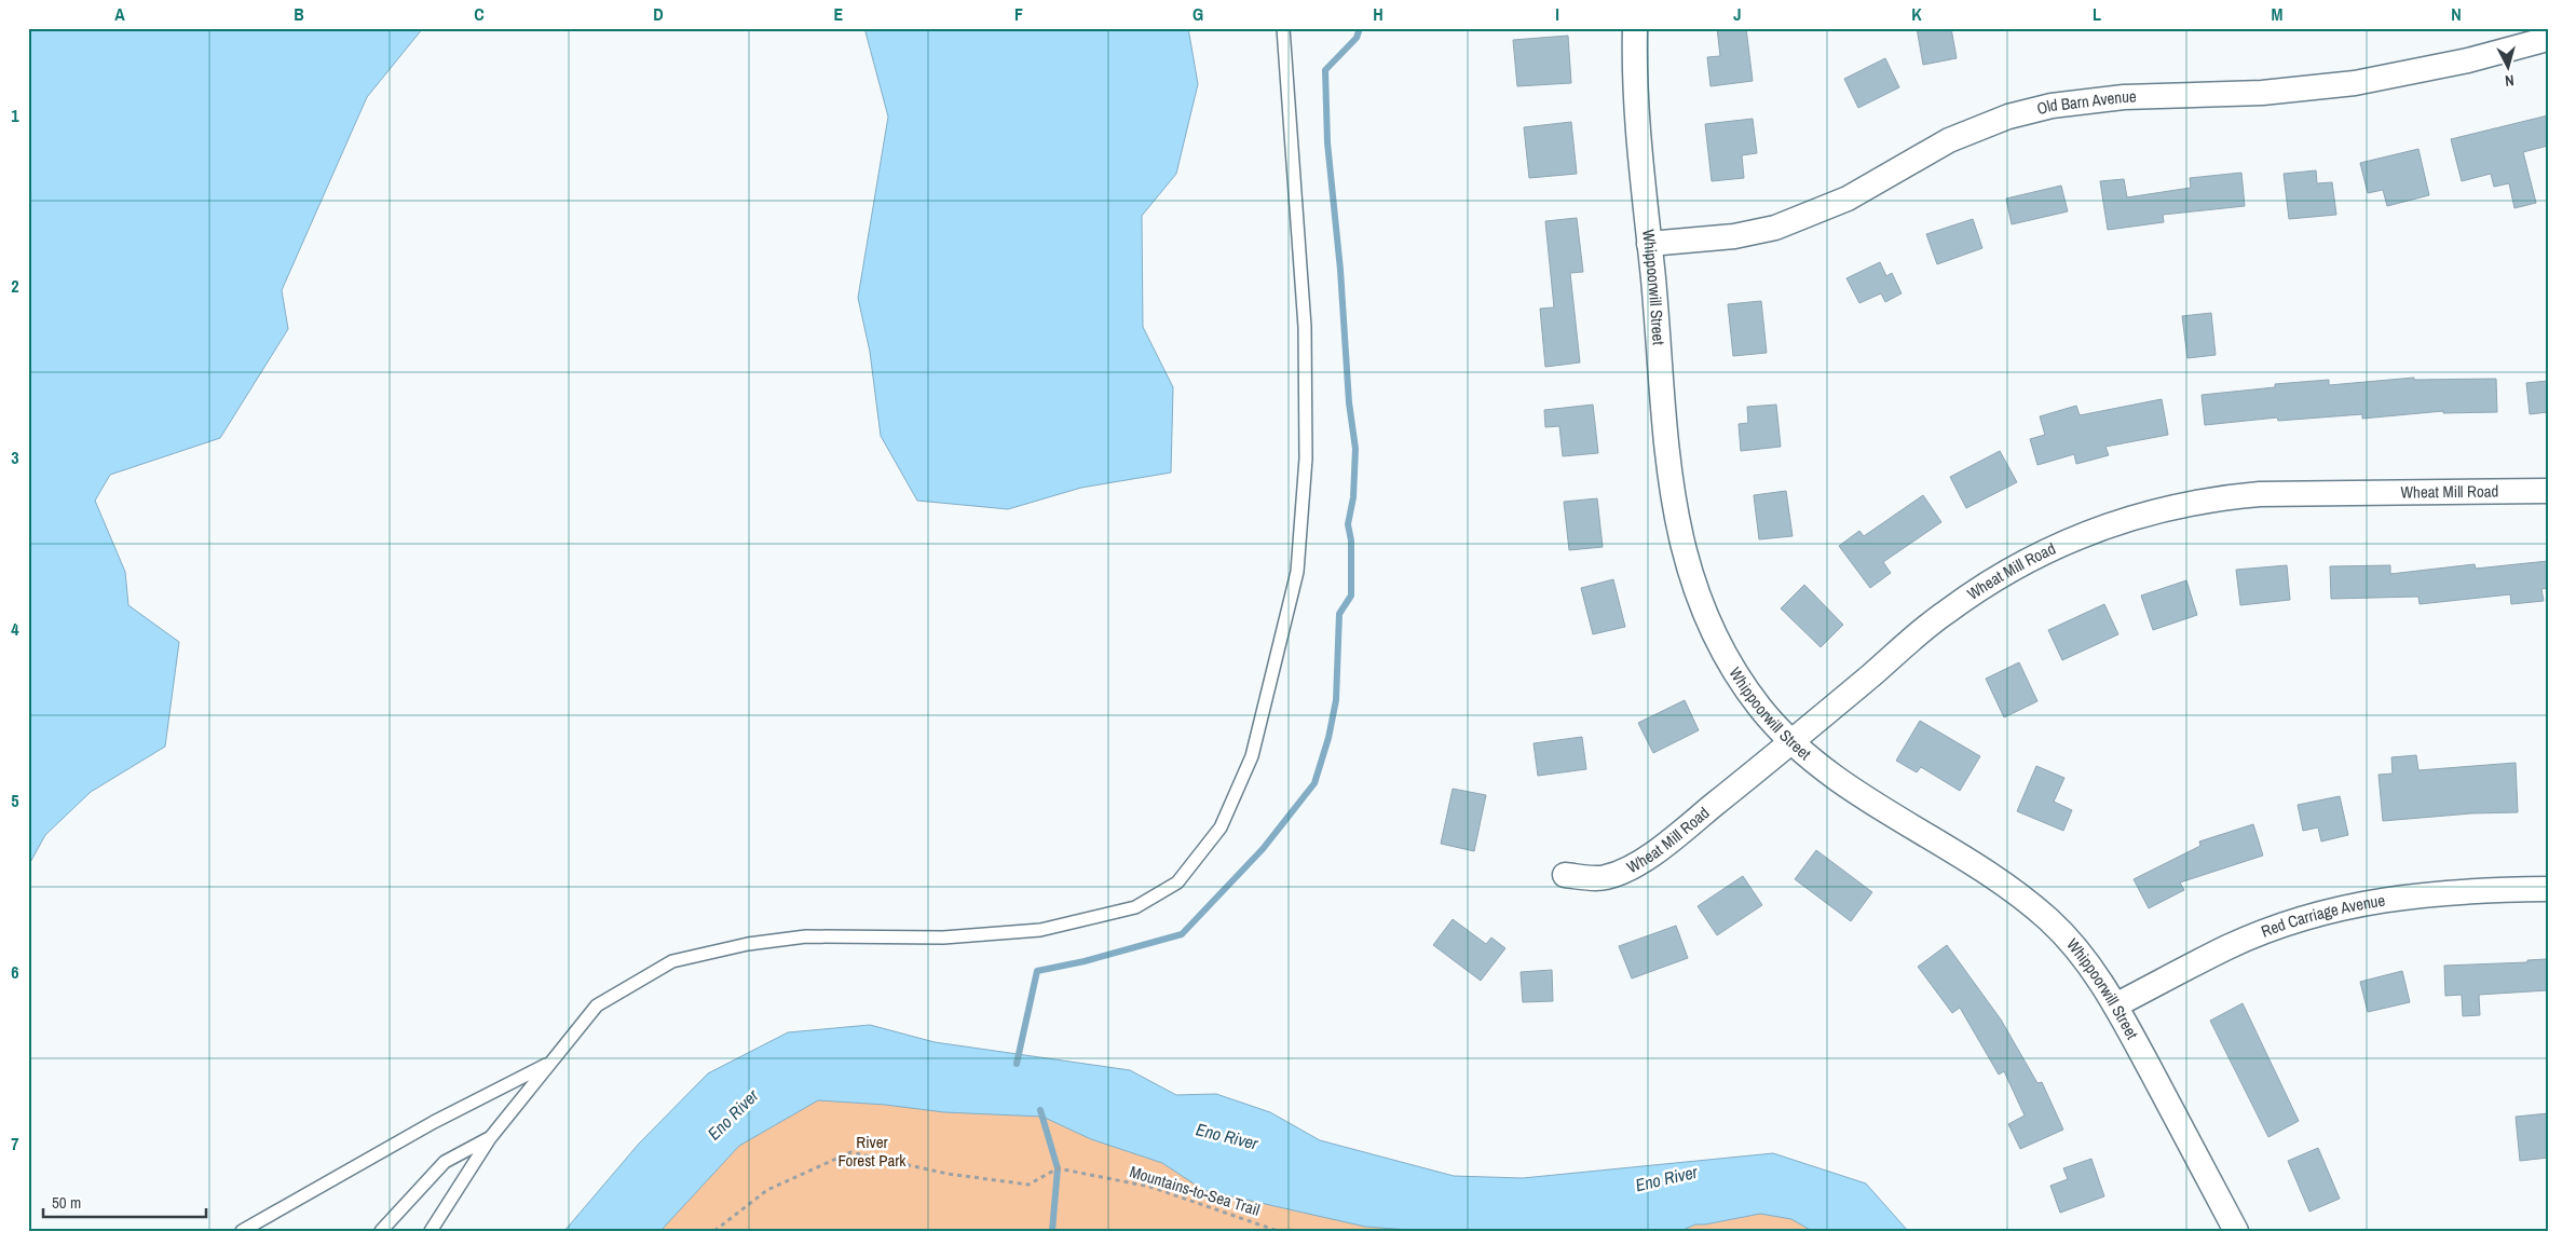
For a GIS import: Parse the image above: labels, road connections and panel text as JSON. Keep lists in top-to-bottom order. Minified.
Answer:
{"streets":{"street":["Old Barn Avenue","Whippoorwill Street","Wheat Mill Road","Red Carriage Avenue"],"path":["Mountains-to-Sea Trail"]},"crossings":[["Old Barn Avenue","Whippoorwill Street"],["Whippoorwill Street","Wheat Mill Road"],["Whippoorwill Street","Red Carriage Avenue"]],"water":["Eno River"],"parks":["River Forest Park"],"scale_bar":"50 m","north":"bottom","grid":{"columns":["A","B","C","D","E","F","G","H","I","J","K","L","M","N"],"rows":["1","2","3","4","5","6","7"]}}
